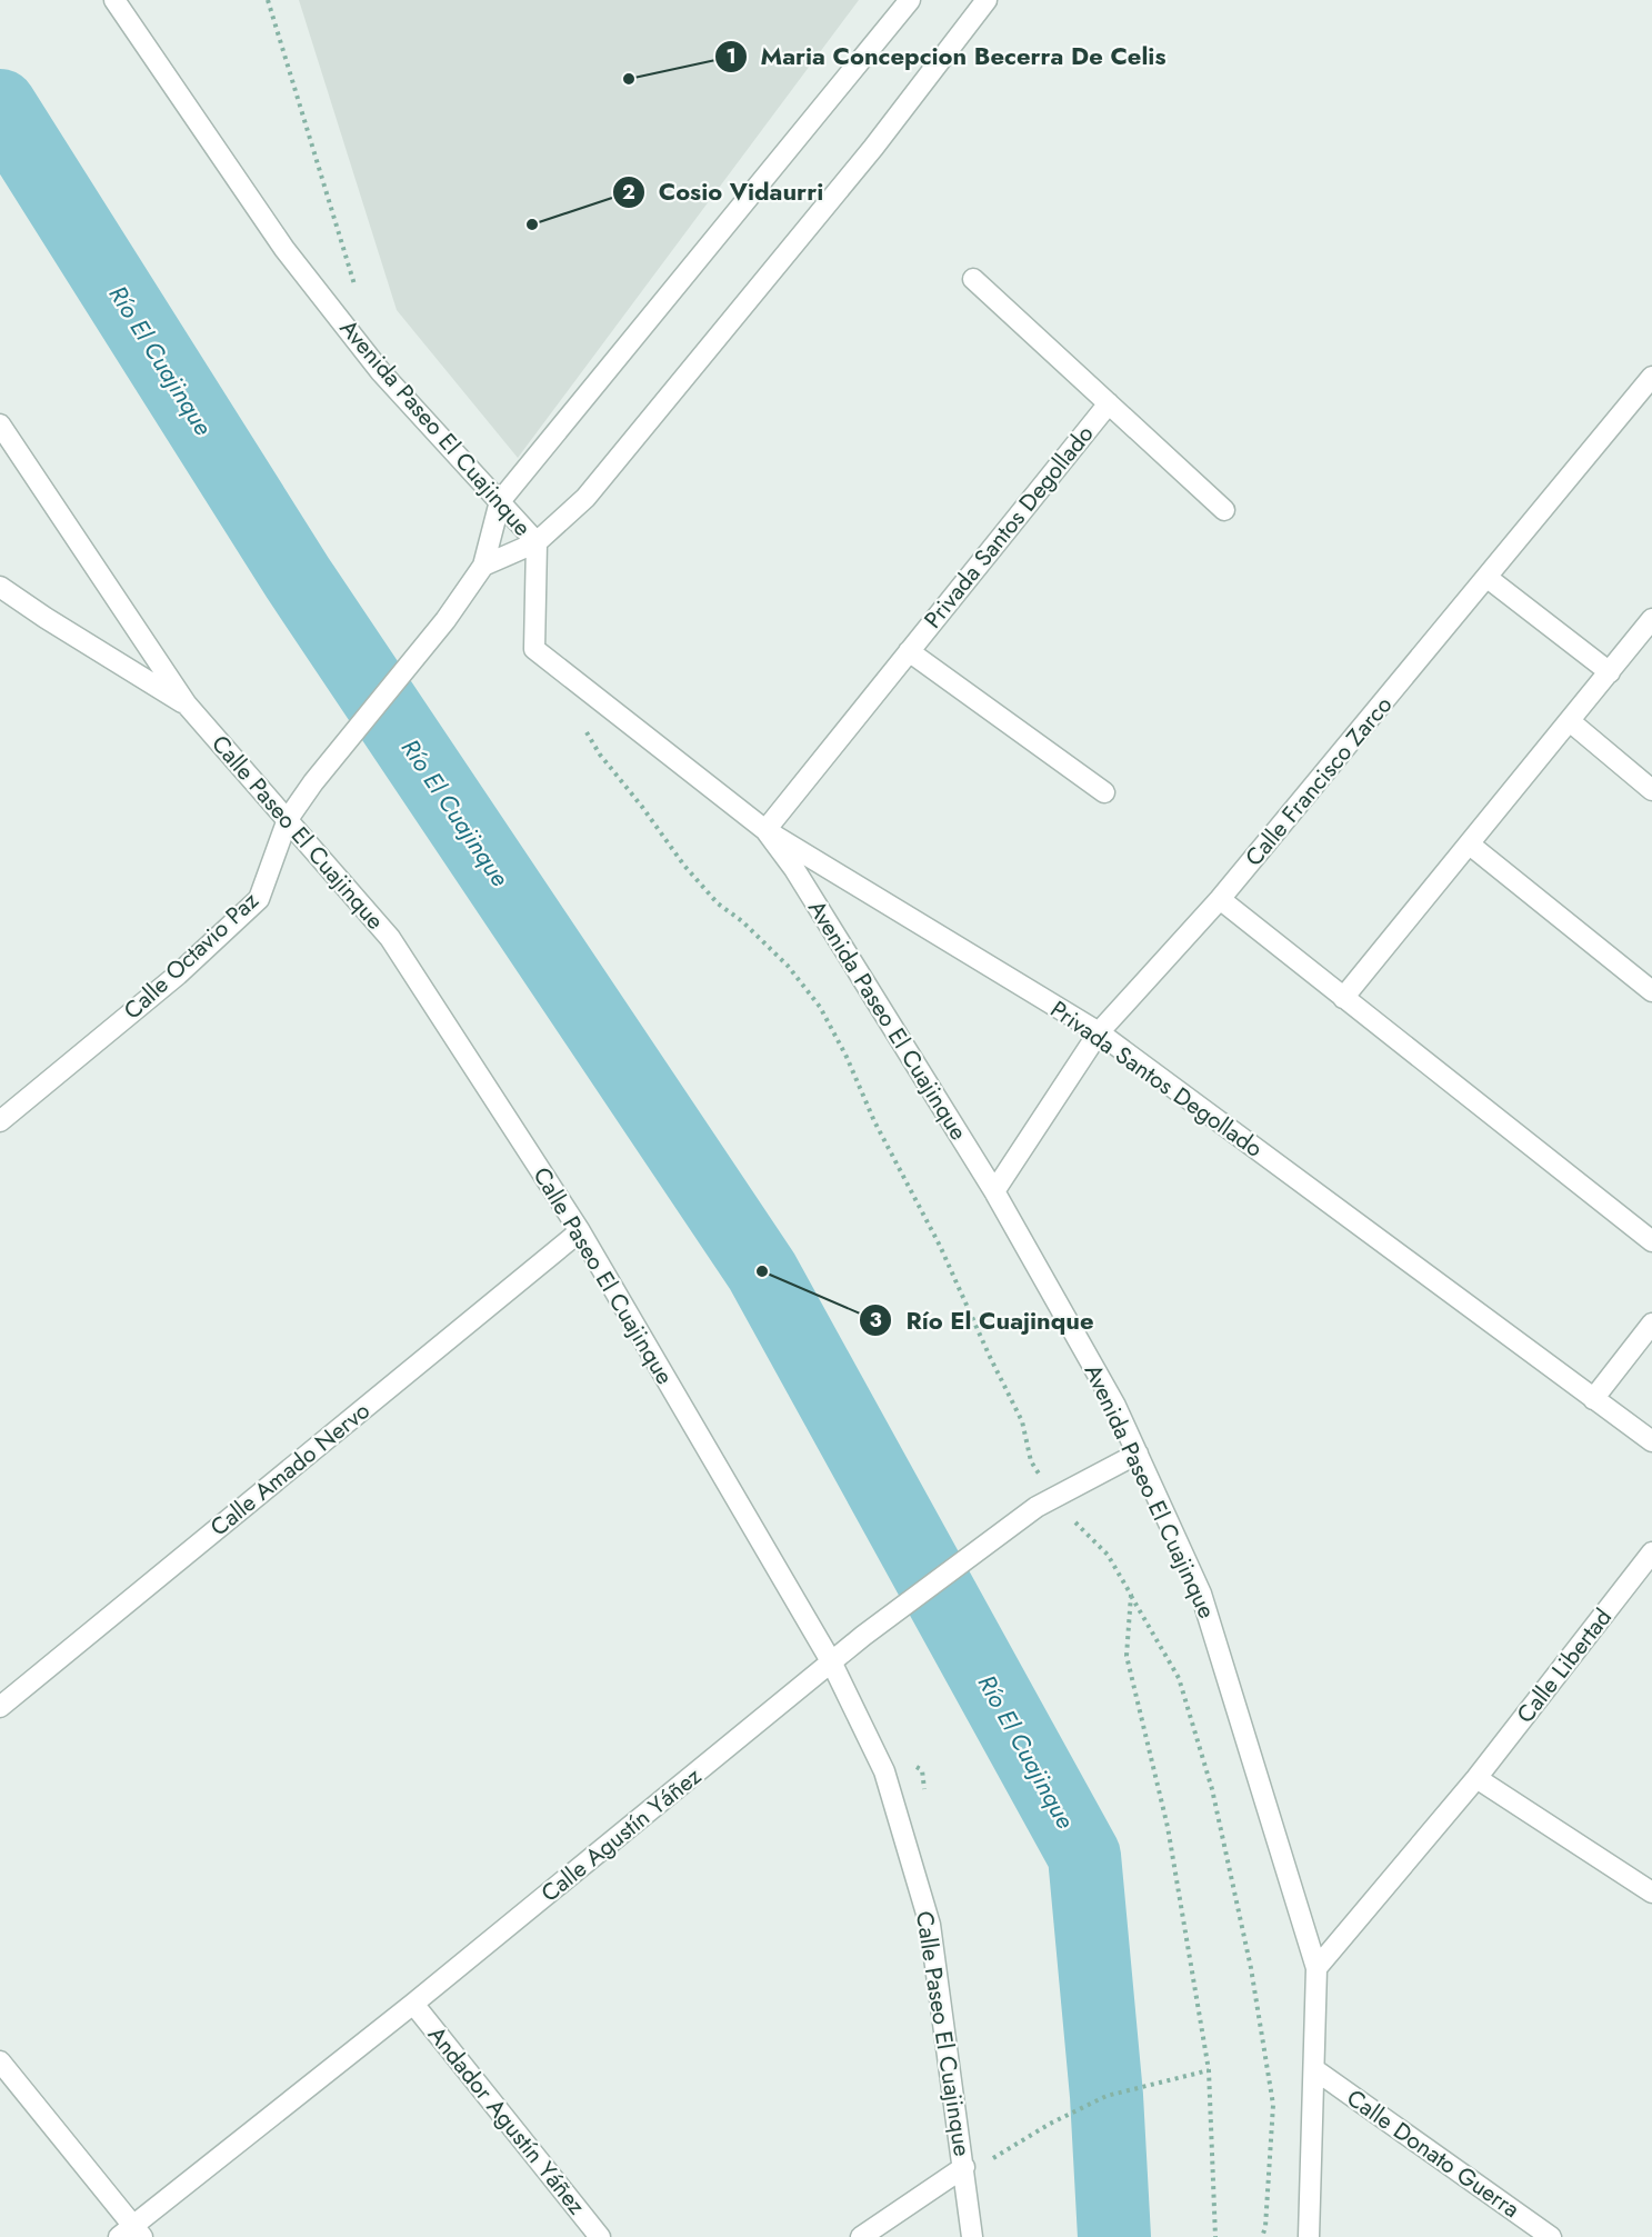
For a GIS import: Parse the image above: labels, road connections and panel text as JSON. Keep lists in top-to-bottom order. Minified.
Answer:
{"streets":{"street":["Avenida Paseo El Cuajinque","Privada Santos Degollado","Calle Francisco Zarco","Calle Paseo El Cuajinque","Calle Octavio Paz","Calle Amado Nervo","Calle Libertad","Calle Agustín Yáñez","Andador Agustín Yáñez","Calle Donato Guerra"]},"crossings":[["Avenida Paseo El Cuajinque","Privada Santos Degollado"],["Avenida Paseo El Cuajinque","Calle Francisco Zarco"],["Avenida Paseo El Cuajinque","Calle Octavio Paz"],["Avenida Paseo El Cuajinque","Calle Libertad"],["Avenida Paseo El Cuajinque","Calle Agustín Yáñez"],["Avenida Paseo El Cuajinque","Calle Donato Guerra"],["Privada Santos Degollado","Calle Francisco Zarco"],["Calle Paseo El Cuajinque","Calle Octavio Paz"],["Calle Paseo El Cuajinque","Calle Amado Nervo"],["Calle Paseo El Cuajinque","Calle Agustín Yáñez"],["Calle Agustín Yáñez","Andador Agustín Yáñez"]],"water":["Río El Cuajinque"],"places":["Maria Concepcion Becerra De Celis","Cosio Vidaurri","Río El Cuajinque"]}
